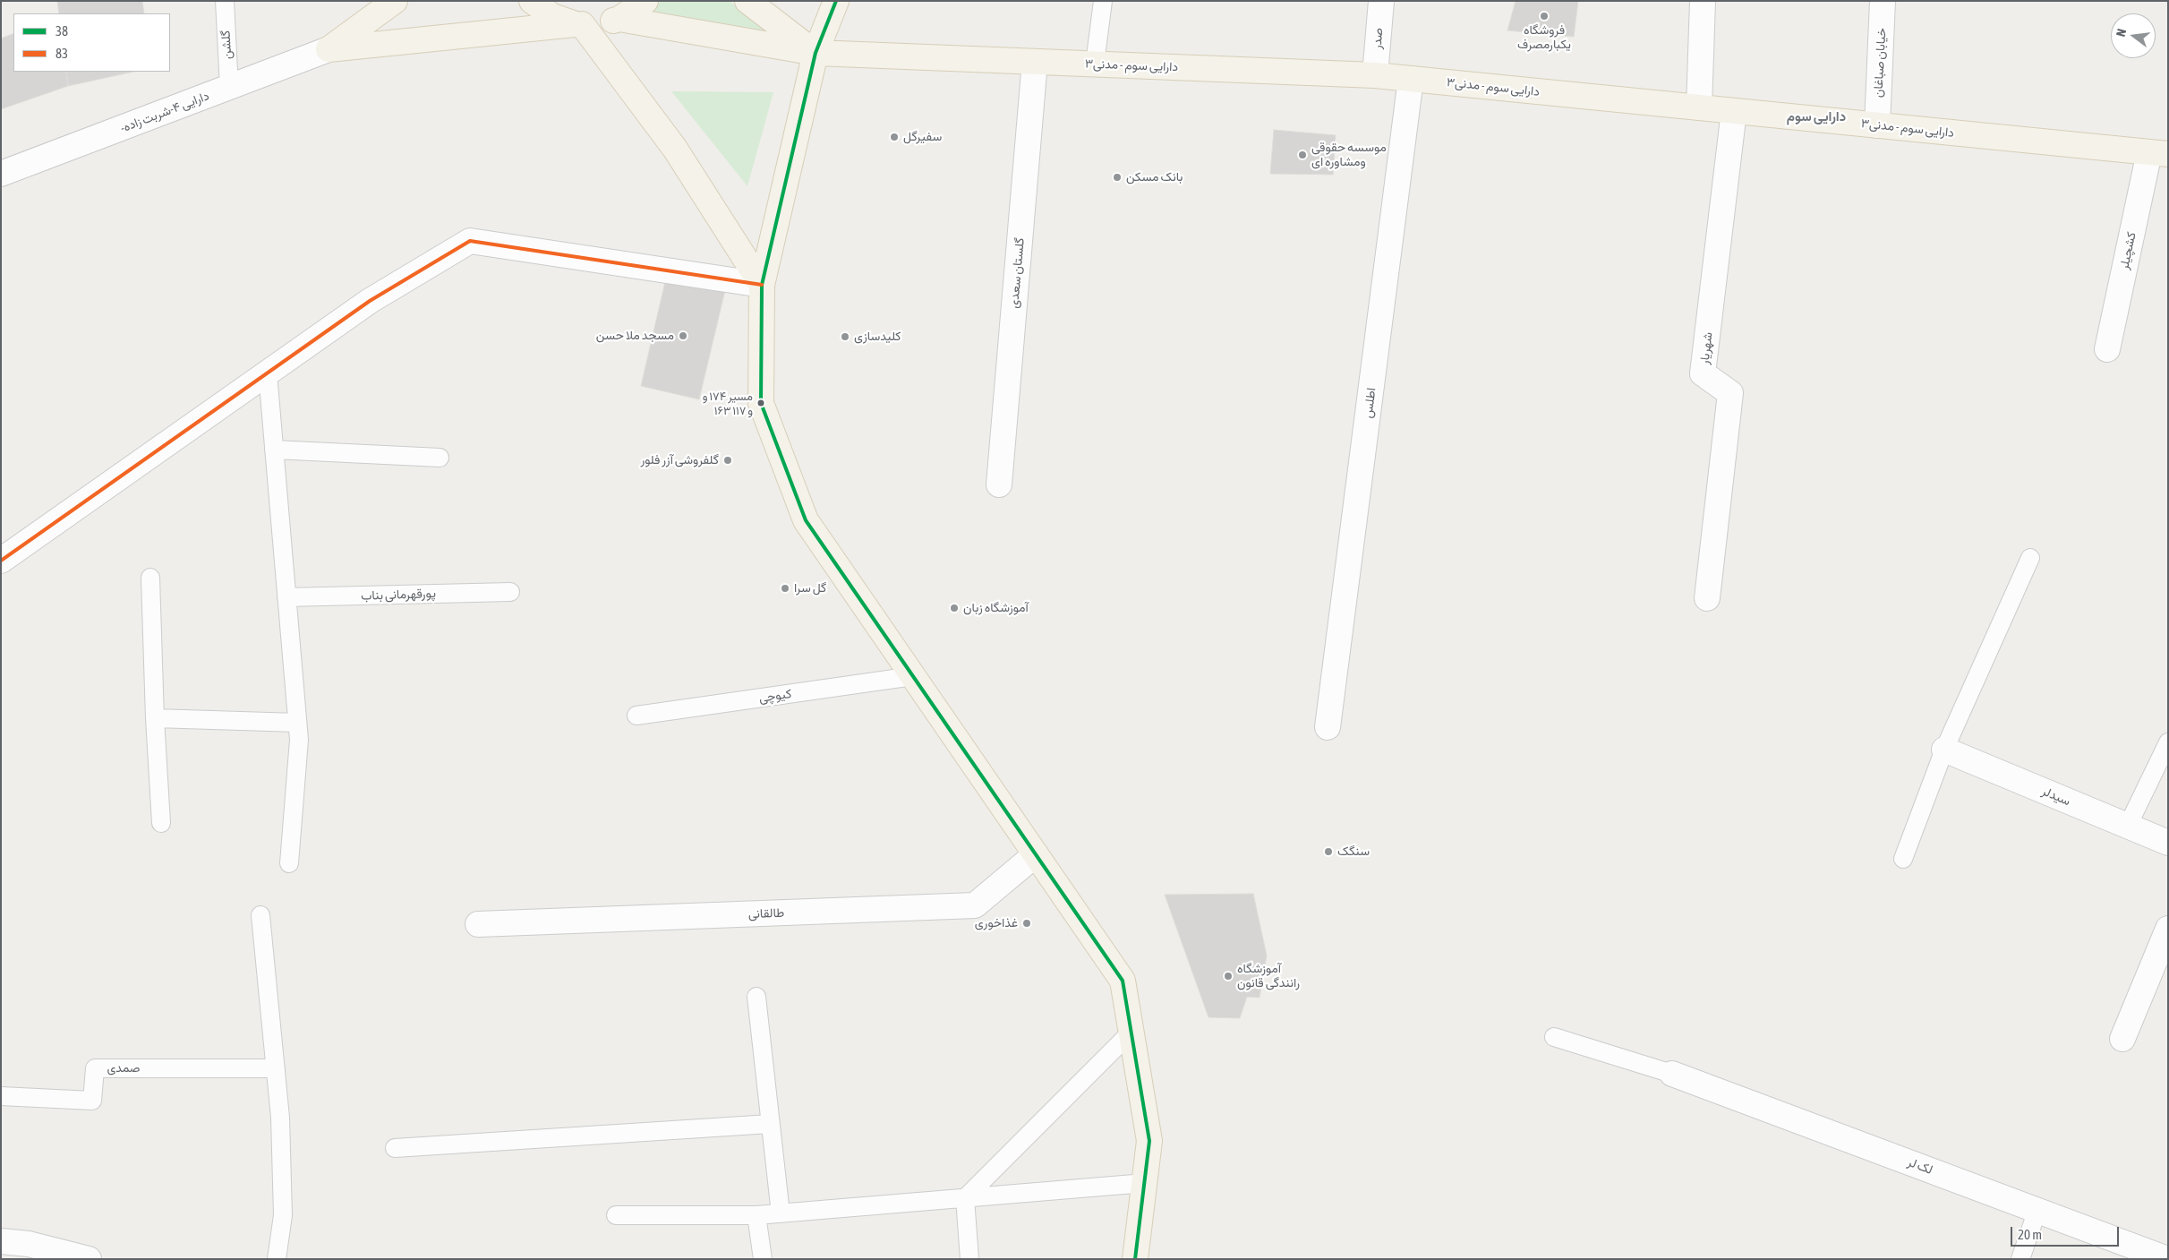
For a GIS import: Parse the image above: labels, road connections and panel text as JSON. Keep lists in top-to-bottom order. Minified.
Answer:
{"streets":{"main road":["دارایی سوم - مدنی۳"],"street":["صدر","خیابان صباغان","-دارایی ۴-شربت زاده","کشچیلر","گلستان سعدی","شهریار","اطلس","سیدلر","طالقانی","لک لر"],"lane":["گلشن","پورقهرمانی بناب","کیوچی","صمدی"]},"crossings":[["صدر","دارایی سوم - مدنی۳"],["گلشن","-دارایی ۴-شربت زاده"],["خیابان صباغان","دارایی سوم - مدنی۳"],["دارایی سوم - مدنی۳","کشچیلر"],["دارایی سوم - مدنی۳","گلستان سعدی"],["دارایی سوم - مدنی۳","شهریار"],["دارایی سوم - مدنی۳","اطلس"]],"districts":["دارایی سوم"],"places":["فروشگاه یکبارمصرف","سفیرگل","موسسه حقوقی ومشاوره ای","بانک مسکن","مسجد ملا حسن","کلیدسازی","مسیر ۱۷۴ و ۱۶۳ و ۱۱۷","گلفروشی آزر فلور","گل سرا","آموزشگاه زبان","سنگک","غذاخوری","آموزشگاه رانندگی قانون"],"lines":["transit line 38","transit line 83"],"legend":["38","83"],"scale_bar":"20 m","north":"left"}
